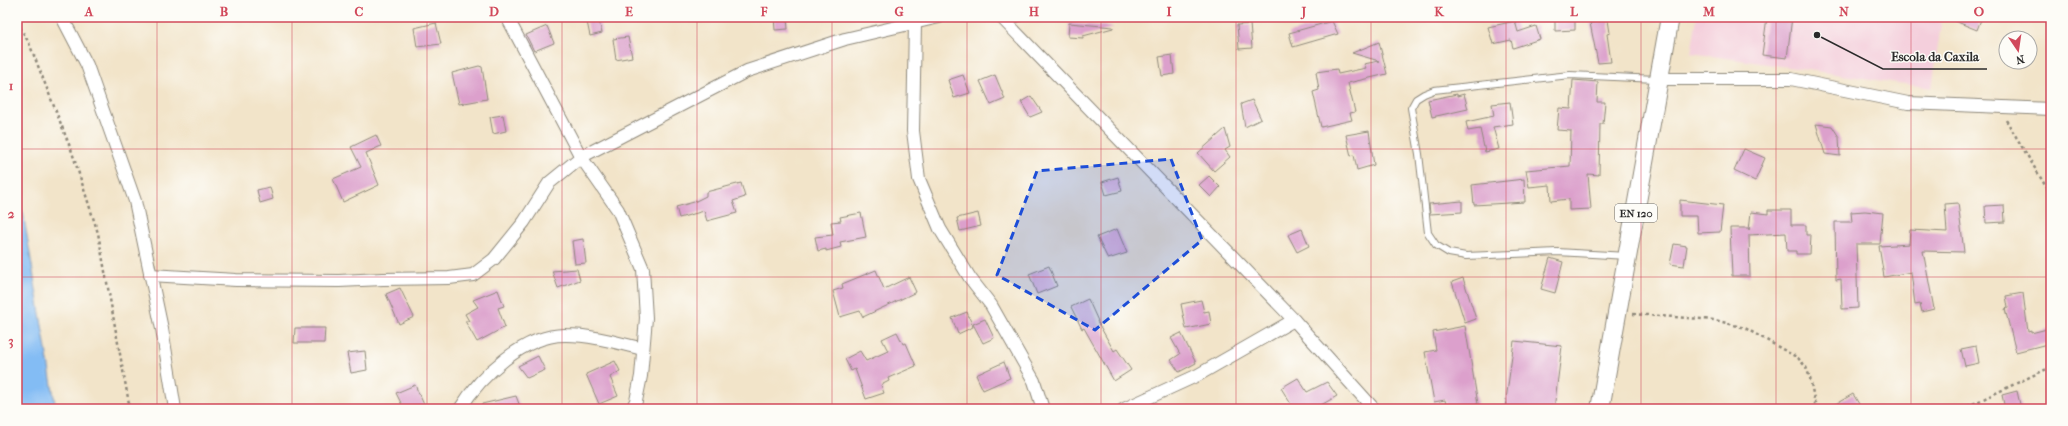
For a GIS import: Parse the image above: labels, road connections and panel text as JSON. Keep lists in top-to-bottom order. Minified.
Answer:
{"streets":{"main road":["EN 120"]},"places":["Escola da Caxila"],"north":"bottom","grid":{"columns":["A","B","C","D","E","F","G","H","I","J","K","L","M","N","O"],"rows":["1","2","3"]}}
